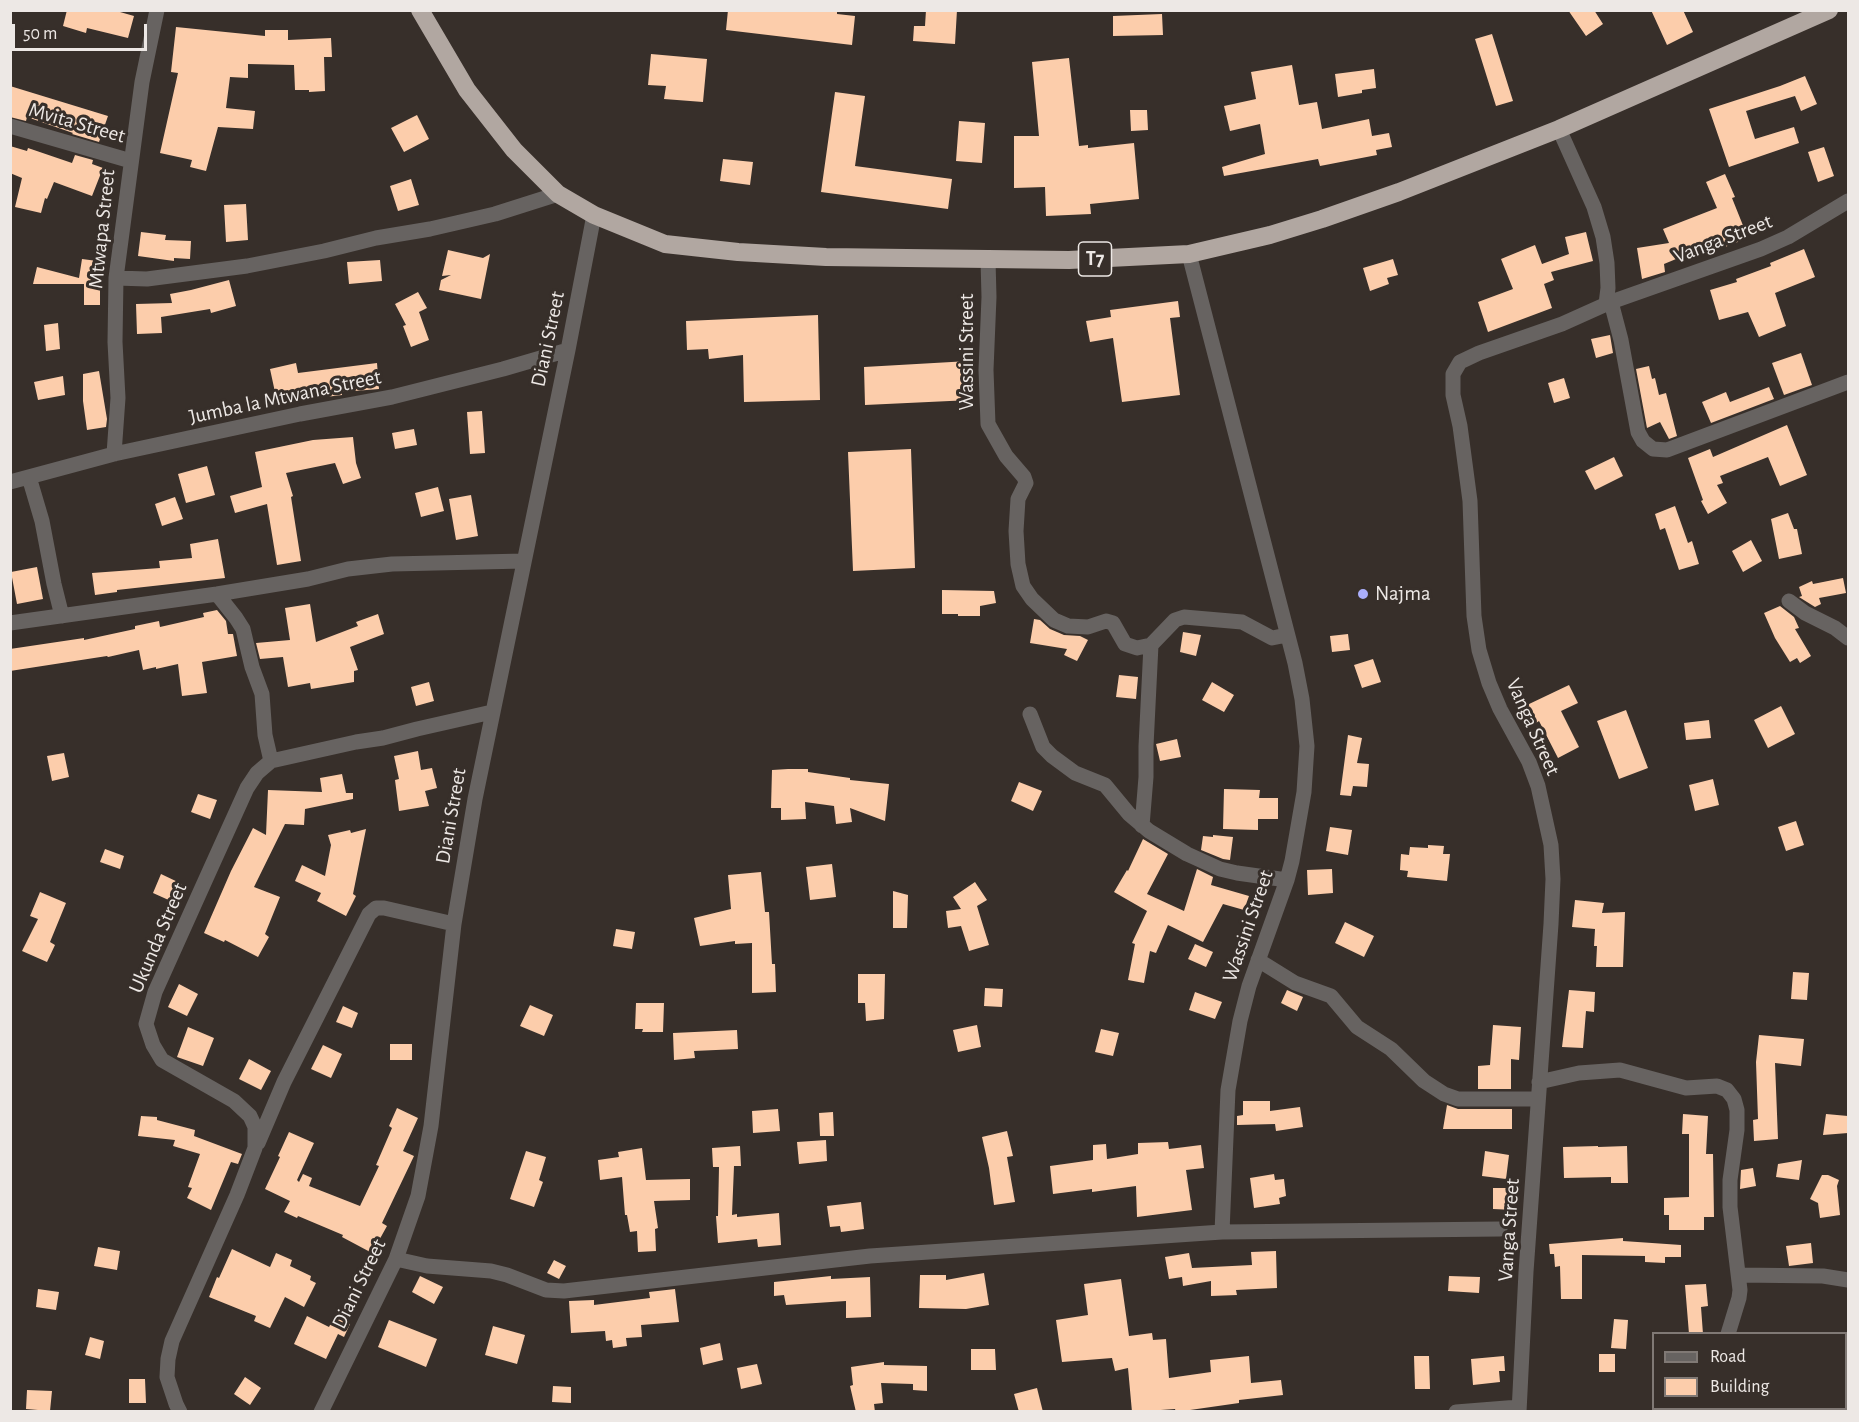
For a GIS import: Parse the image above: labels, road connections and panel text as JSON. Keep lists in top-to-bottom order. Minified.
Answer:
{"streets":{"highway":["T7"],"street":["Mvita Street","Mtwapa Street","Vanga Street","Diani Street","Wassini Street","Jumba la Mtwana Street","Ukunda Street"]},"crossings":[["Mvita Street","Mtwapa Street"],["Mtwapa Street","Jumba la Mtwana Street"],["T7","Diani Street"],["T7","Wassini Street"],["Diani Street","Jumba la Mtwana Street"]],"places":["Najma"],"legend":["Road","Building"],"scale_bar":"50 m"}
